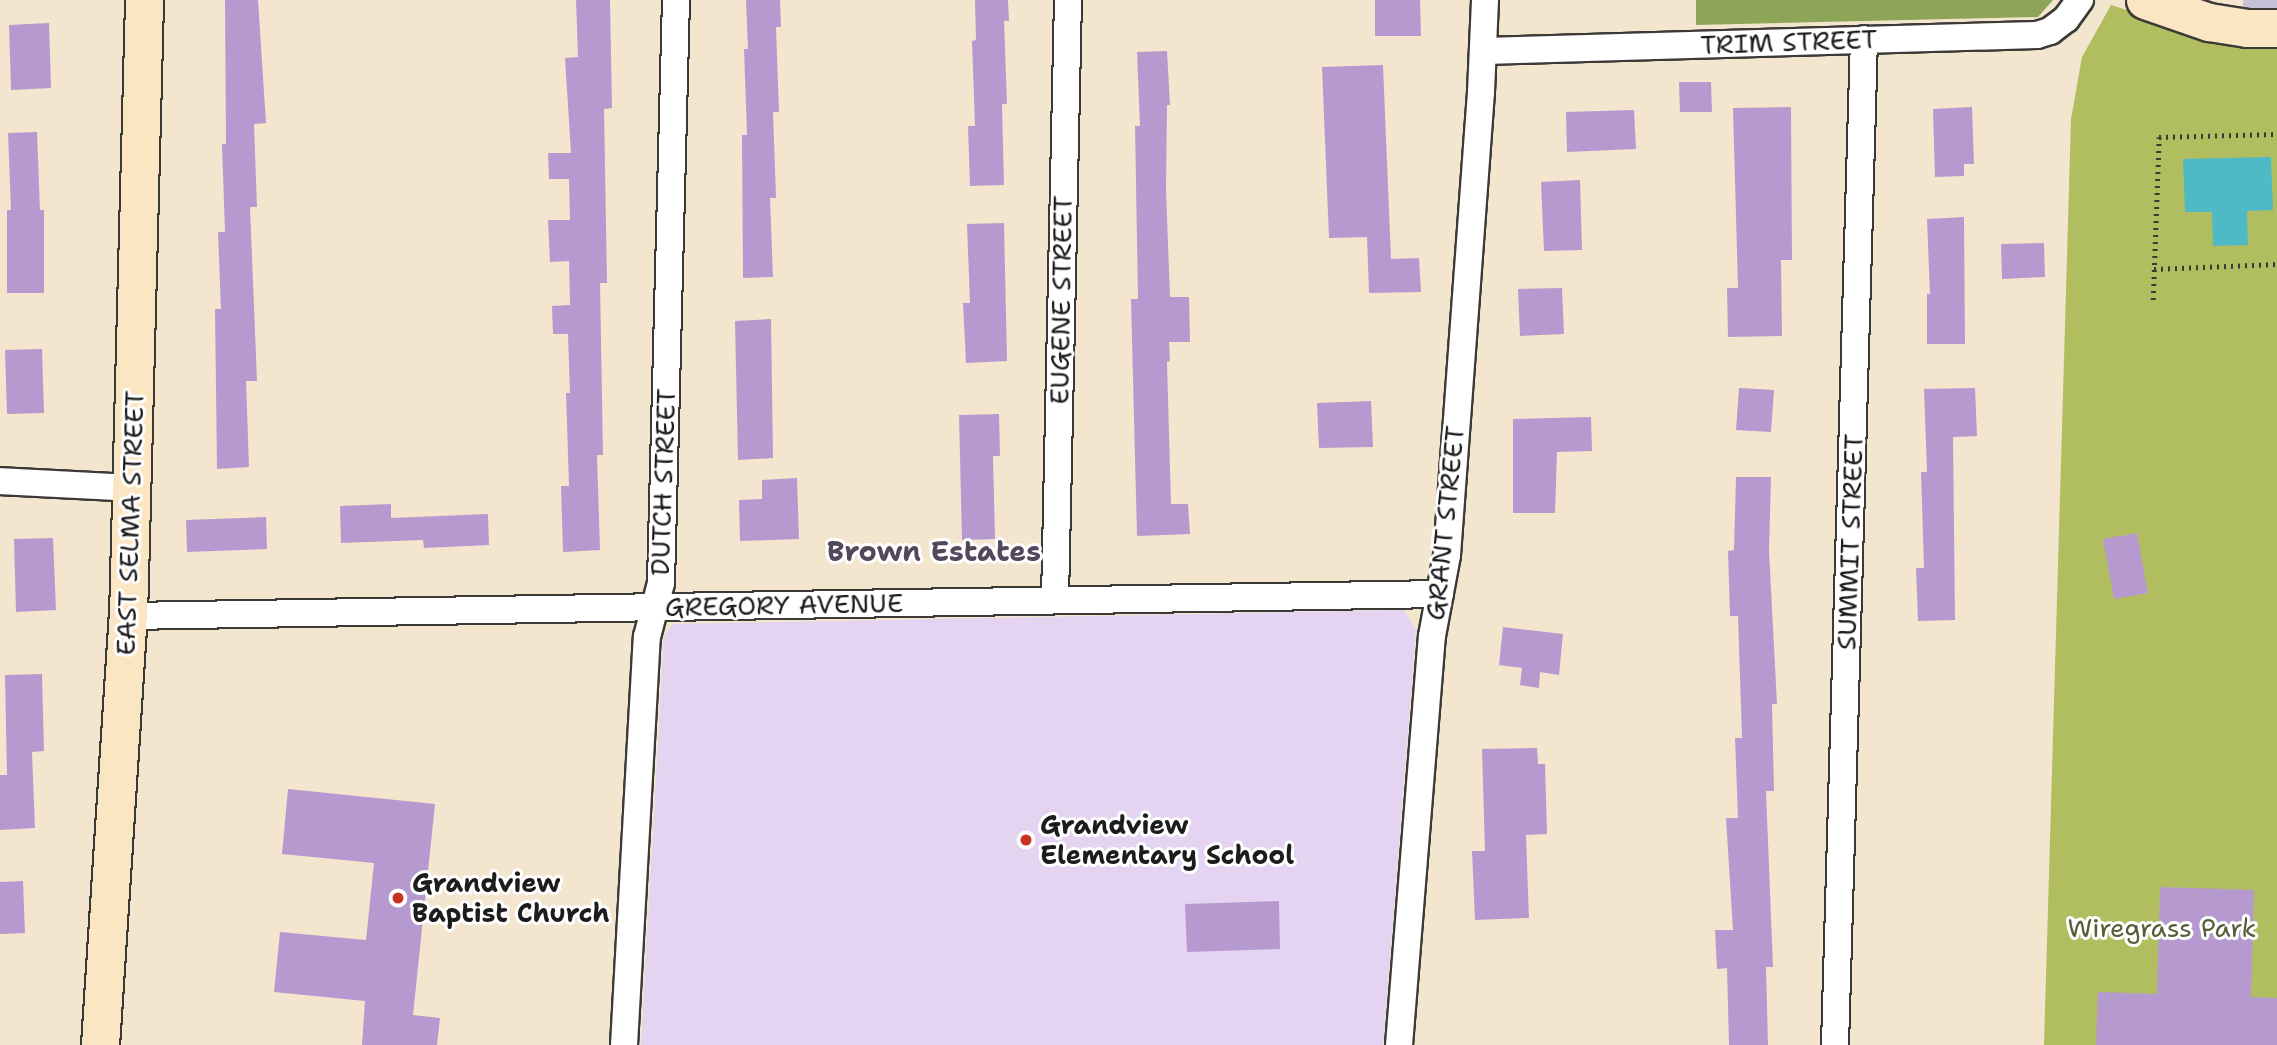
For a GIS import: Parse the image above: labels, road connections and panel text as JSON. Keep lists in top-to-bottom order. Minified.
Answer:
{"streets":{"street":["TRIM STREET","EUGENE STREET","DUTCH STREET","EAST SELMA STREET","GRANT STREET","SUMMIT STREET","GREGORY AVENUE"]},"crossings":[["TRIM STREET","GRANT STREET"],["TRIM STREET","SUMMIT STREET"],["EUGENE STREET","GREGORY AVENUE"],["DUTCH STREET","GREGORY AVENUE"],["EAST SELMA STREET","GREGORY AVENUE"],["GRANT STREET","GREGORY AVENUE"]],"districts":["Brown Estates"],"parks":["Wiregrass Park"],"places":["Grandview Elementary School","Grandview Baptist Church"]}
